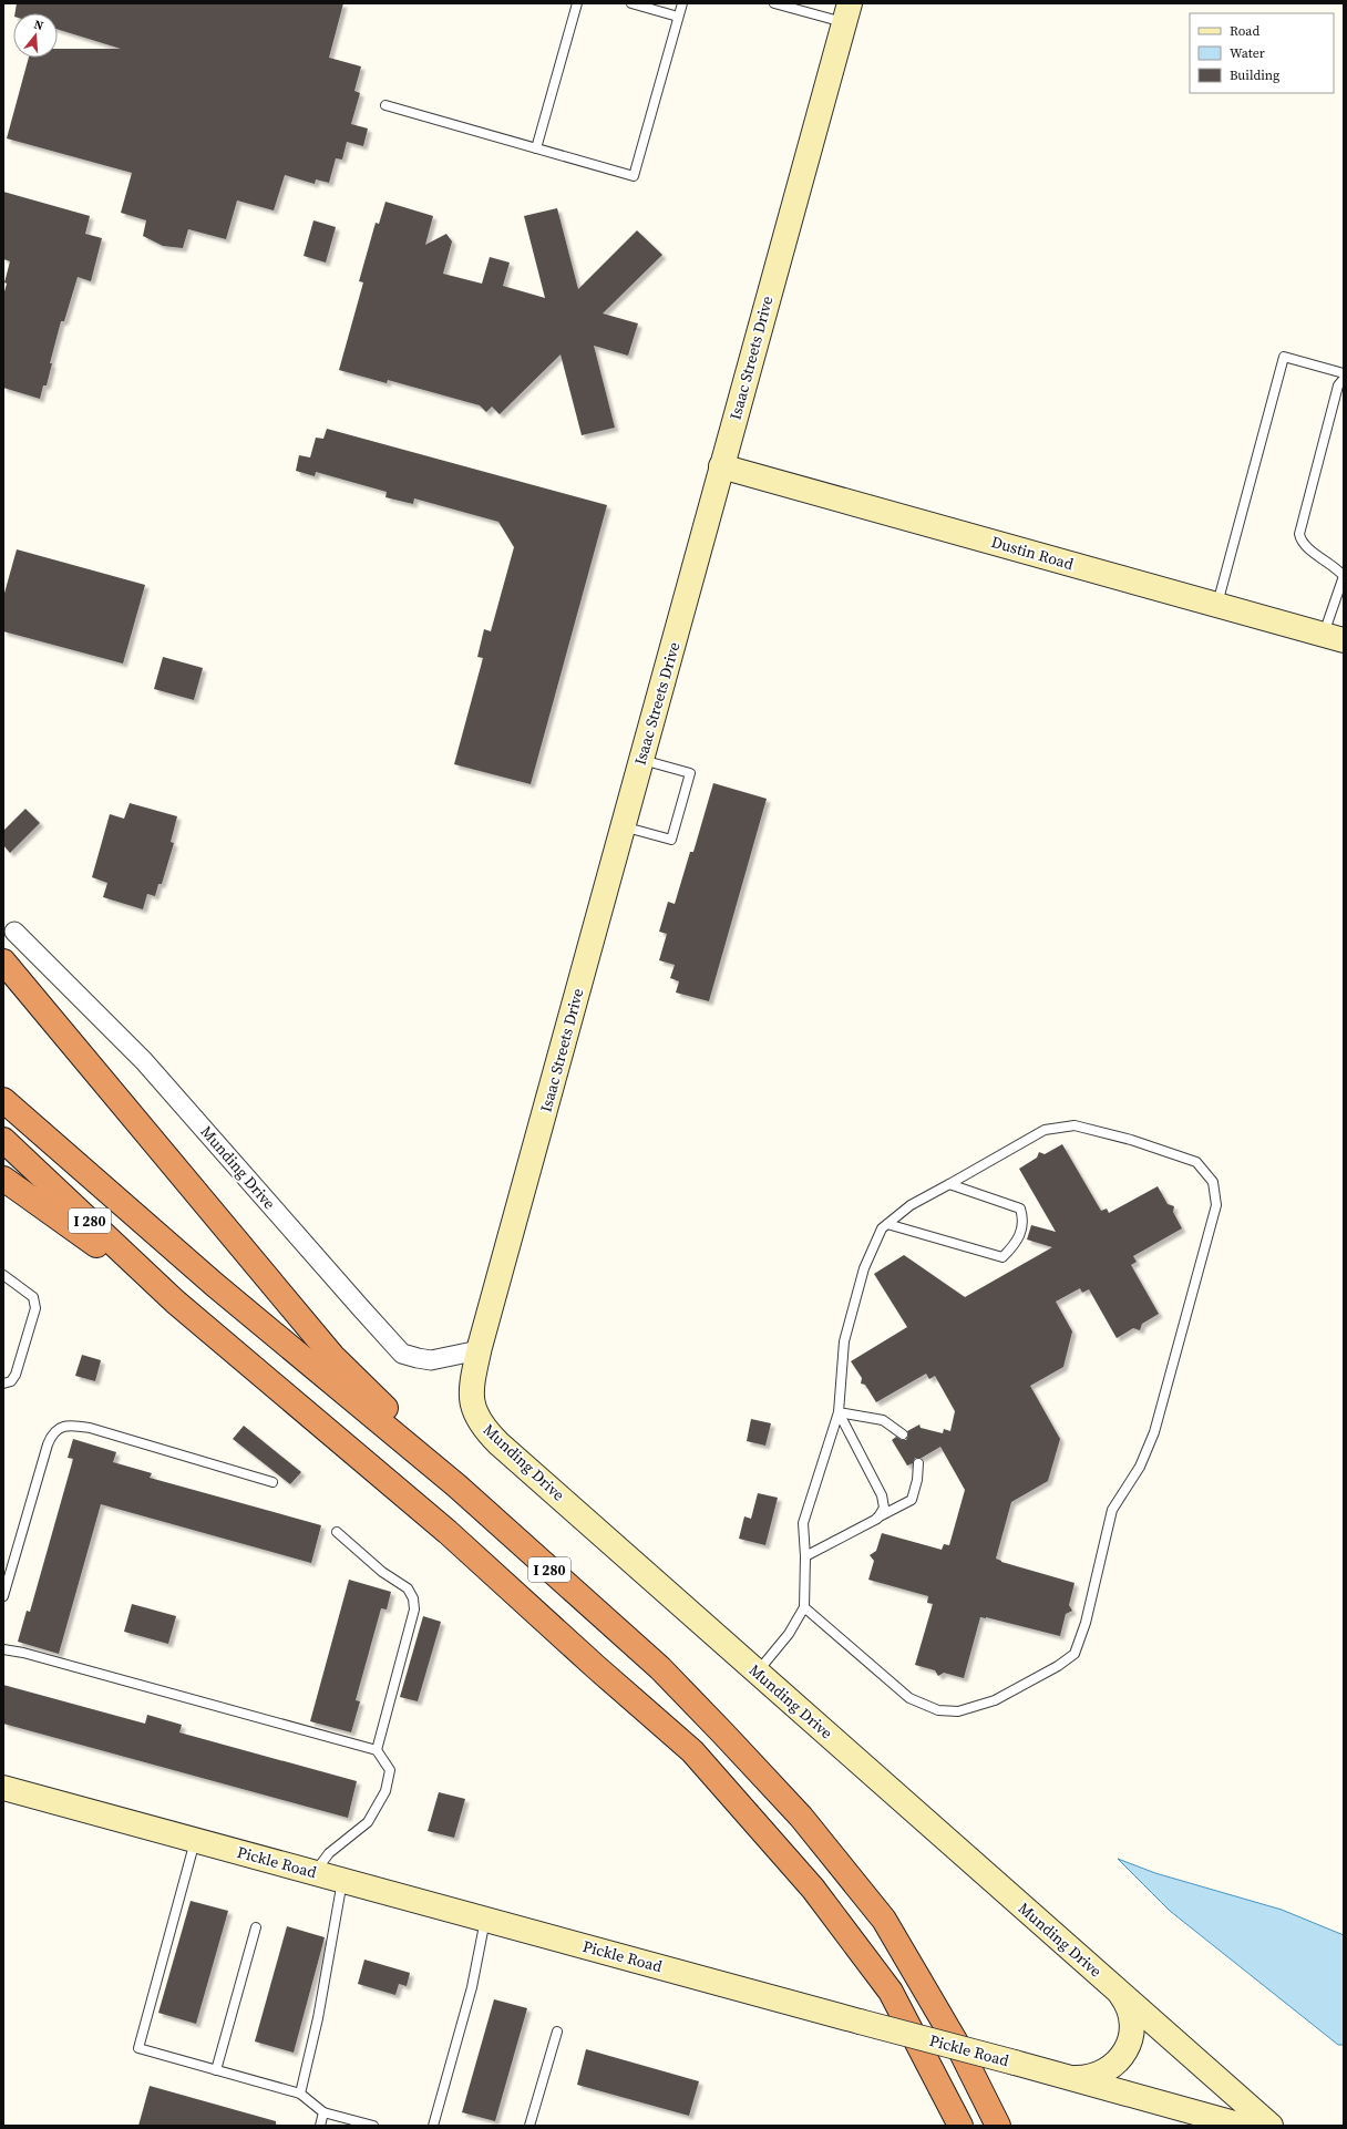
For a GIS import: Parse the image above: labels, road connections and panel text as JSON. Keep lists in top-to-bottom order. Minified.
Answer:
{"streets":{"highway":["I 280"],"street":["Isaac Streets Drive","Dustin Road","Munding Drive","Pickle Road"]},"crossings":[["Isaac Streets Drive","Dustin Road"],["Isaac Streets Drive","Munding Drive"],["Munding Drive","Pickle Road"]],"legend":["Road","Water","Building"],"north":"top"}
